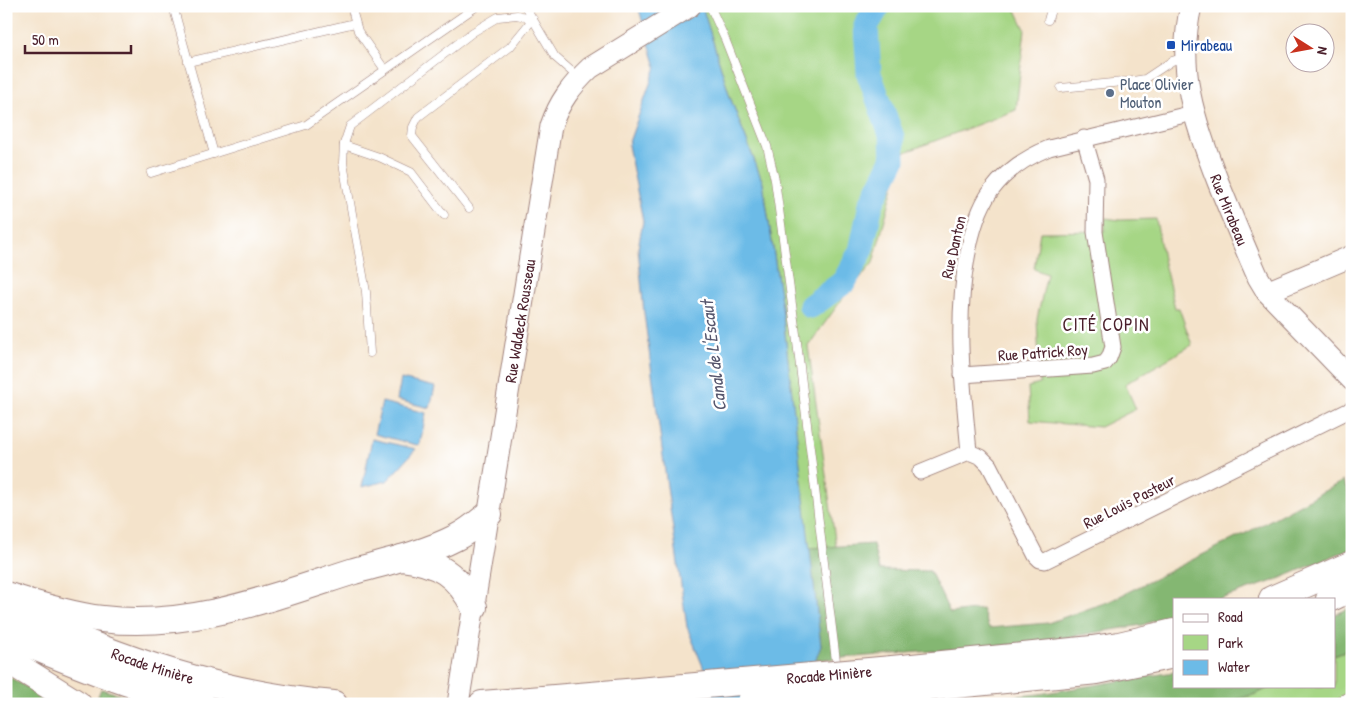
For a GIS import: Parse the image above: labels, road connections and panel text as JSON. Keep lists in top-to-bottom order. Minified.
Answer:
{"streets":{"highway":["Rocade Minière"],"street":["Rue Mirabeau","Rue Danton","Rue Waldeck Rousseau","Rue Patrick Roy","Rue Louis Pasteur"]},"crossings":[["Rue Mirabeau","Rue Danton"],["Rue Danton","Rue Patrick Roy"],["Rue Danton","Rue Louis Pasteur"]],"districts":["CITÉ COPIN"],"water":["Canal de L'Escaut"],"places":{"transit":["Mirabeau"],"other":["Place Olivier Mouton"]},"legend":["Road","Park","Water"],"scale_bar":"50 m","north":"right"}
